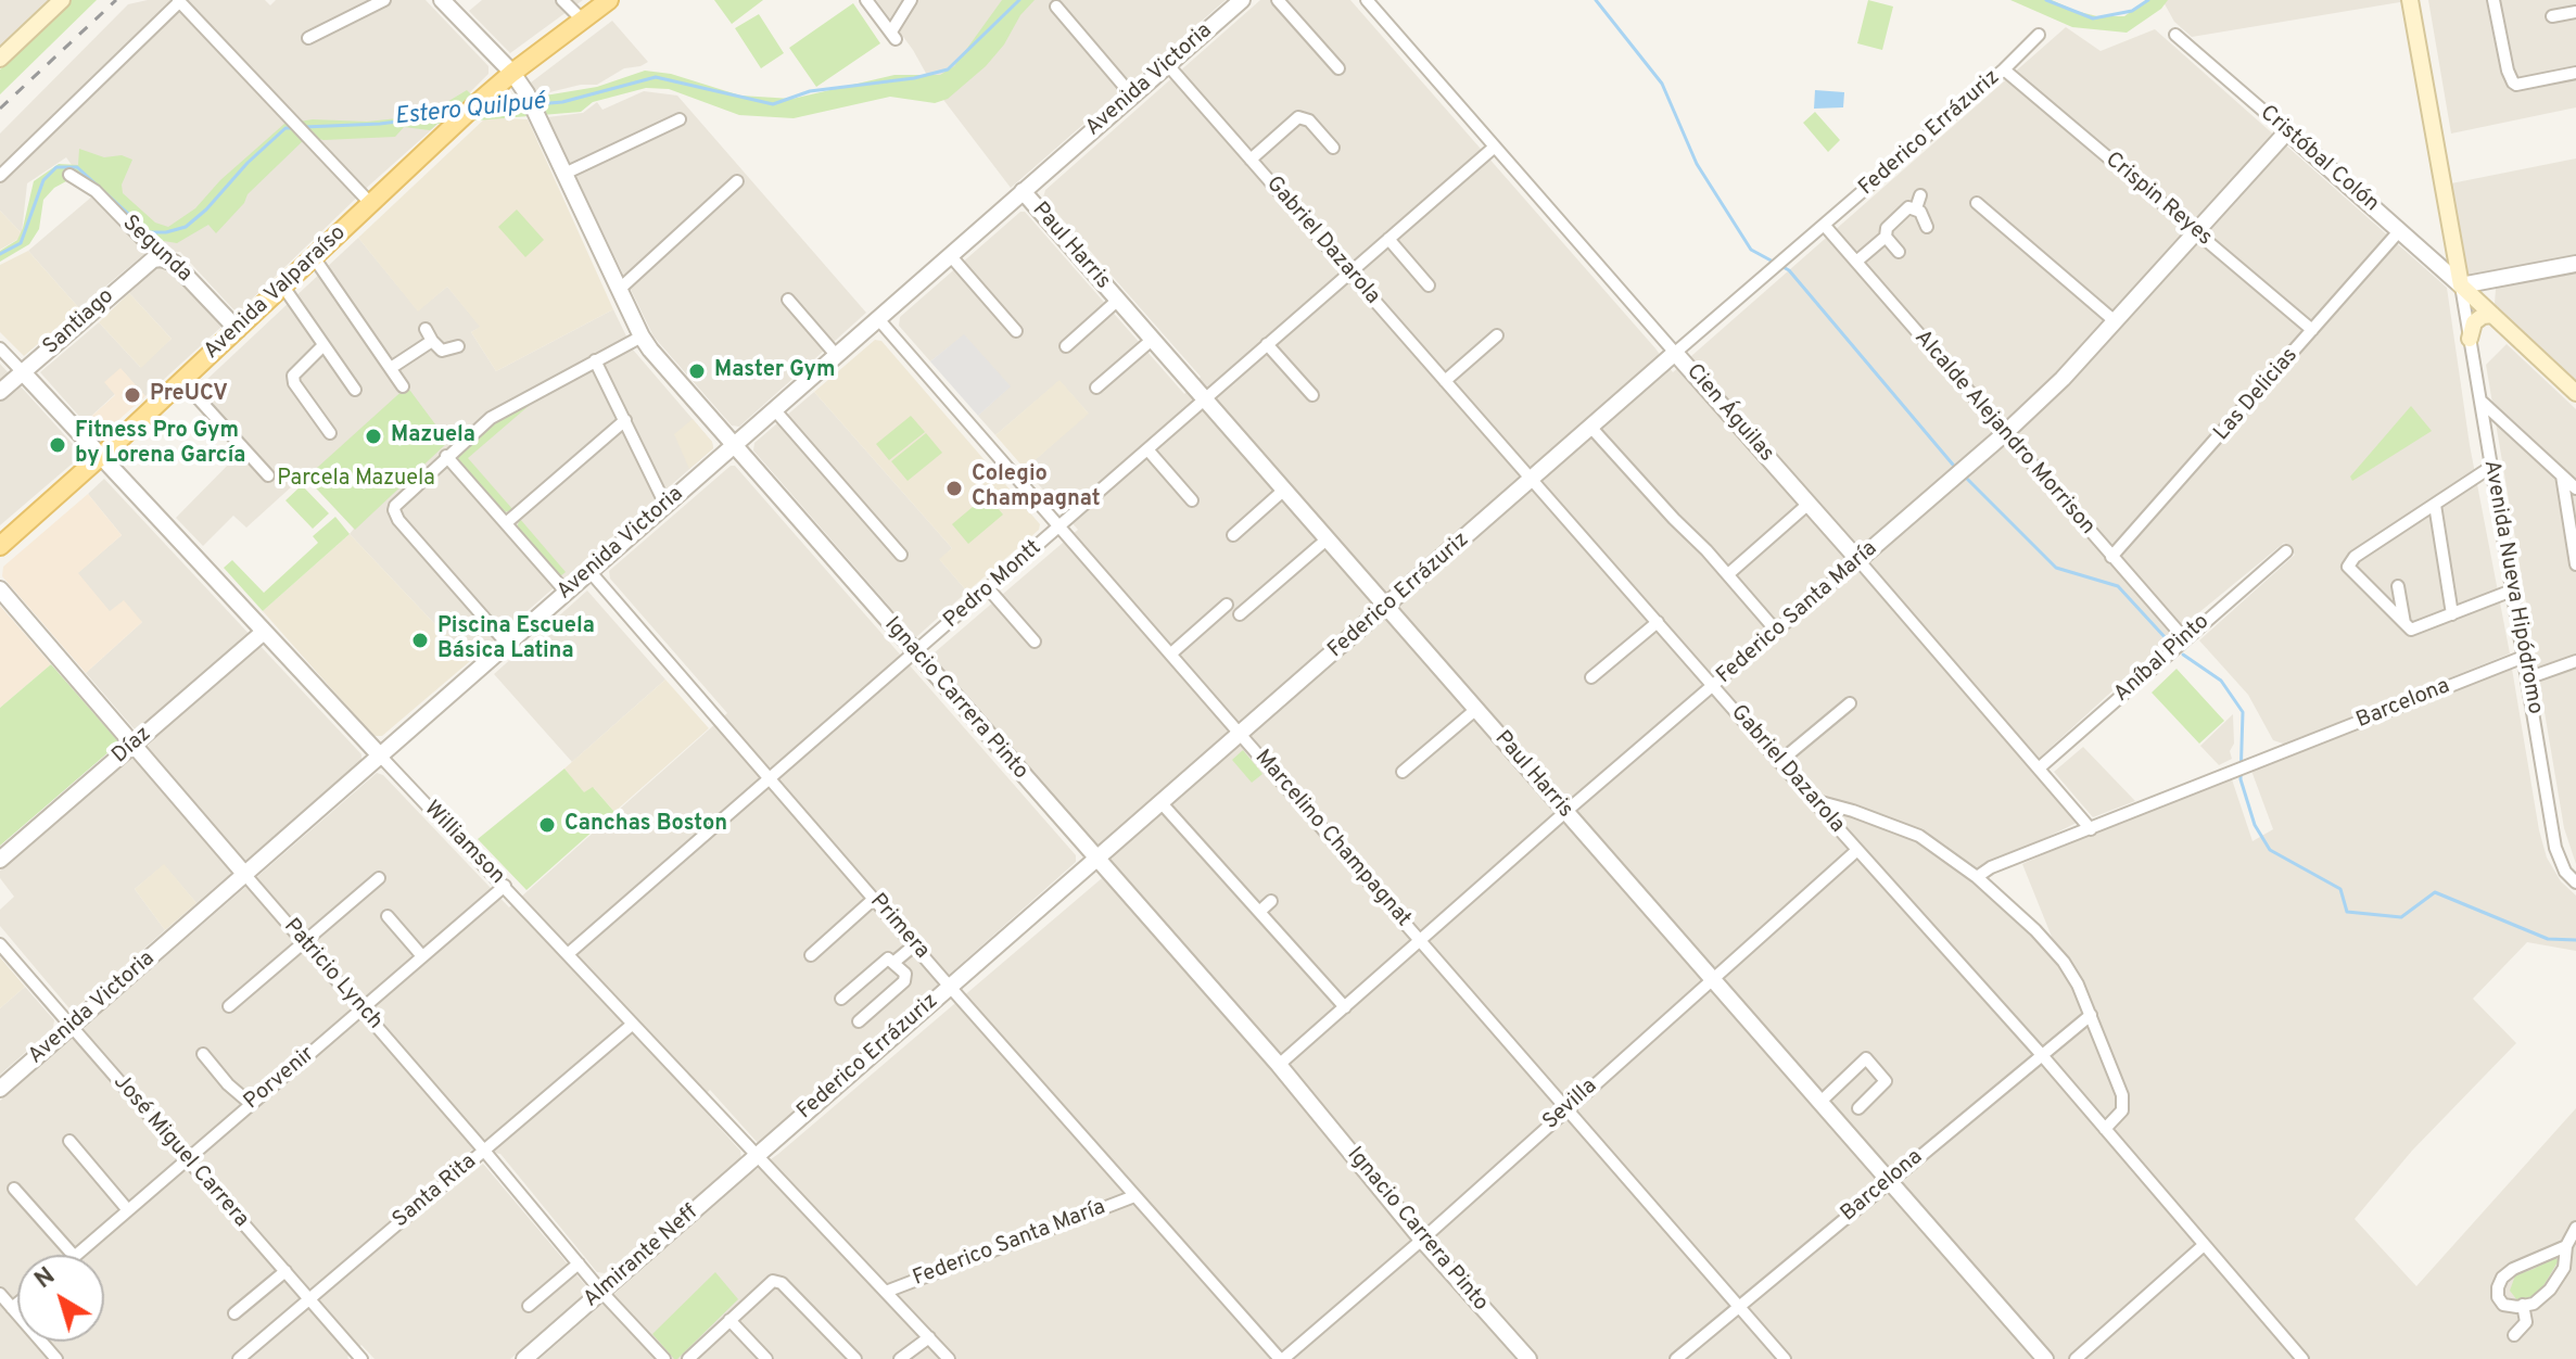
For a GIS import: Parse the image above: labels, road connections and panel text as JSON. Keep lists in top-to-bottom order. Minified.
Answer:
{"streets":{"main road":["Avenida Valparaíso"],"street":["Avenida Victoria","Federico Errázuriz","Cristóbal Colón","Crispin Reyes","Gabriel Dazarola","Paul Harris","Segunda","Santiago","Las Delicias","Cien Águilas","Alcalde Alejandro Morrison","Pedro Montt","Avenida Nueva Hipódromo","Federico Santa María","Aníbal Pinto","Ignacio Carrera Pinto","Barcelona","Díaz","Marcelino Champagnat","Williamson","Primera","Patricio Lynch","Porvenir","Sevilla","José Miguel Carrera","Santa Rita","Almirante Neff"]},"crossings":[["Avenida Victoria","Gabriel Dazarola"],["Avenida Victoria","Paul Harris"],["Avenida Victoria","Ignacio Carrera Pinto"],["Avenida Victoria","Marcelino Champagnat"],["Avenida Victoria","Williamson"],["Avenida Victoria","Primera"],["Avenida Victoria","Patricio Lynch"],["Avenida Victoria","José Miguel Carrera"],["Federico Errázuriz","Crispin Reyes"],["Federico Errázuriz","Gabriel Dazarola"],["Federico Errázuriz","Paul Harris"],["Federico Errázuriz","Cien Águilas"],["Federico Errázuriz","Alcalde Alejandro Morrison"],["Federico Errázuriz","Ignacio Carrera Pinto"],["Federico Errázuriz","Marcelino Champagnat"],["Federico Errázuriz","Williamson"],["Federico Errázuriz","Primera"],["Federico Errázuriz","Almirante Neff"],["Cristóbal Colón","Las Delicias"],["Cristóbal Colón","Avenida Nueva Hipódromo"],["Cristóbal Colón","Federico Santa María"],["Crispin Reyes","Las Delicias"],["Crispin Reyes","Federico Santa María"],["Gabriel Dazarola","Pedro Montt"],["Gabriel Dazarola","Federico Santa María"],["Gabriel Dazarola","Barcelona"],["Gabriel Dazarola","Sevilla"],["Paul Harris","Pedro Montt"],["Paul Harris","Federico Santa María"],["Paul Harris","Barcelona"],["Paul Harris","Sevilla"],["Segunda","Avenida Valparaíso"],["Segunda","Santiago"],["Avenida Valparaíso","Ignacio Carrera Pinto"],["Avenida Valparaíso","Williamson"],["Santiago","Williamson"],["Las Delicias","Alcalde Alejandro Morrison"],["Cien Águilas","Pedro Montt"],["Cien Águilas","Federico Santa María"],["Cien Águilas","Aníbal Pinto"],["Cien Águilas","Barcelona"],["Alcalde Alejandro Morrison","Federico Santa María"],["Alcalde Alejandro Morrison","Aníbal Pinto"],["Pedro Montt","Ignacio Carrera Pinto"],["Pedro Montt","Marcelino Champagnat"],["Pedro Montt","Williamson"],["Pedro Montt","Primera"],["Avenida Nueva Hipódromo","Barcelona"],["Federico Santa María","Ignacio Carrera Pinto"],["Federico Santa María","Marcelino Champagnat"],["Federico Santa María","Williamson"],["Federico Santa María","Primera"],["Ignacio Carrera Pinto","Sevilla"],["Barcelona","Marcelino Champagnat"],["Díaz","Williamson"],["Díaz","Patricio Lynch"],["Marcelino Champagnat","Sevilla"],["Williamson","Porvenir"],["Williamson","Santa Rita"],["Williamson","Almirante Neff"],["Primera","Sevilla"],["Patricio Lynch","Porvenir"],["Patricio Lynch","Santa Rita"],["Patricio Lynch","Almirante Neff"],["Porvenir","José Miguel Carrera"],["José Miguel Carrera","Santa Rita"]],"water":["Estero Quilpué"],"parks":["Parcela Mazuela"],"places":["Master Gym","PreUCV","Mazuela","Fitness Pro Gym by Lorena García","Colegio Champagnat","Piscina Escuela Básica Latina","Canchas Boston"],"north":"top left"}
